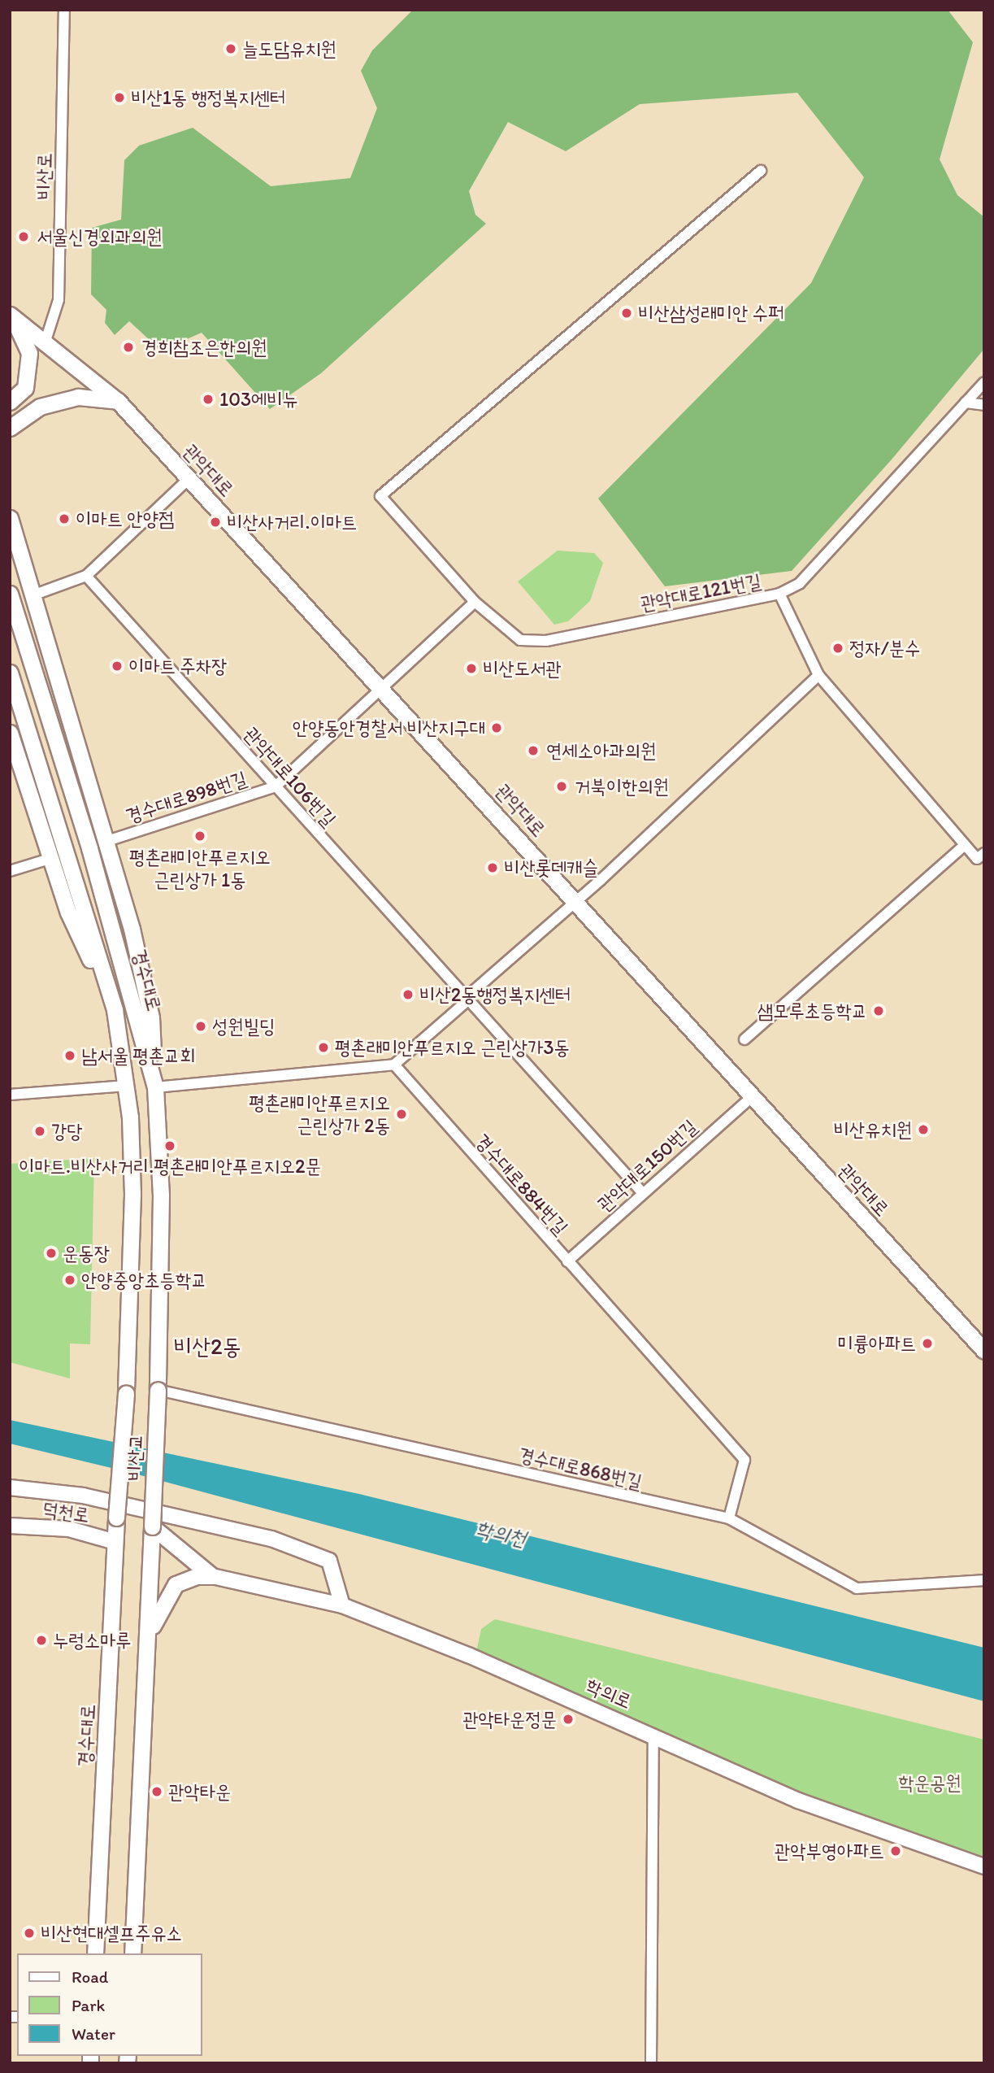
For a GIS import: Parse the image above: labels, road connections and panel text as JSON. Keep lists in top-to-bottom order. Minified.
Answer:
{"streets":{"main road":["관악대로","경수대로","비산교"],"street":["비산로","관악대로121번길","관악대로106번길","경수대로898번길","관악대로150번길","경수대로884번길","경수대로868번길","덕천로","학의로"]},"crossings":[["비산로","관악대로"],["관악대로","관악대로150번길"],["관악대로106번길","경수대로898번길"],["관악대로106번길","관악대로150번길"],["경수대로","비산교"],["경수대로","경수대로868번길"],["경수대로","덕천로"],["관악대로150번길","경수대로884번길"],["경수대로884번길","경수대로868번길"],["비산교","경수대로868번길"]],"districts":["비산2동"],"water":["학의천"],"parks":["학운공원"],"places":["늘도담유치원","비산1동 행정복지센터","서울신경외과의원","비산삼성래미안 수퍼","경희참조은한의원","103에비뉴","이마트 안양점","비산사거리.이마트","정자/분수","이마트 주차장","비산도서관","안양동안경찰서 비산지구대","연세소아과의원","거북이한의원","평촌래미안푸르지오 근린상가 1동","비산롯데캐슬","비산2동행정복지센터","샘모루초등학교","성원빌딩","평촌래미안푸르지오 근린상가3동","남서울 평촌교회","평촌래미안푸르지오 근린상가 2동","비산유치원","강당","이마트.비산사거리.평촌래미안푸르지오2문","운동장","안양중앙초등학교","미륭아파트","누렁소마루","관악타운정문","관악타운","관악부영아파트","비산현대셀프주유소"],"legend":["Road","Park","Water"]}
